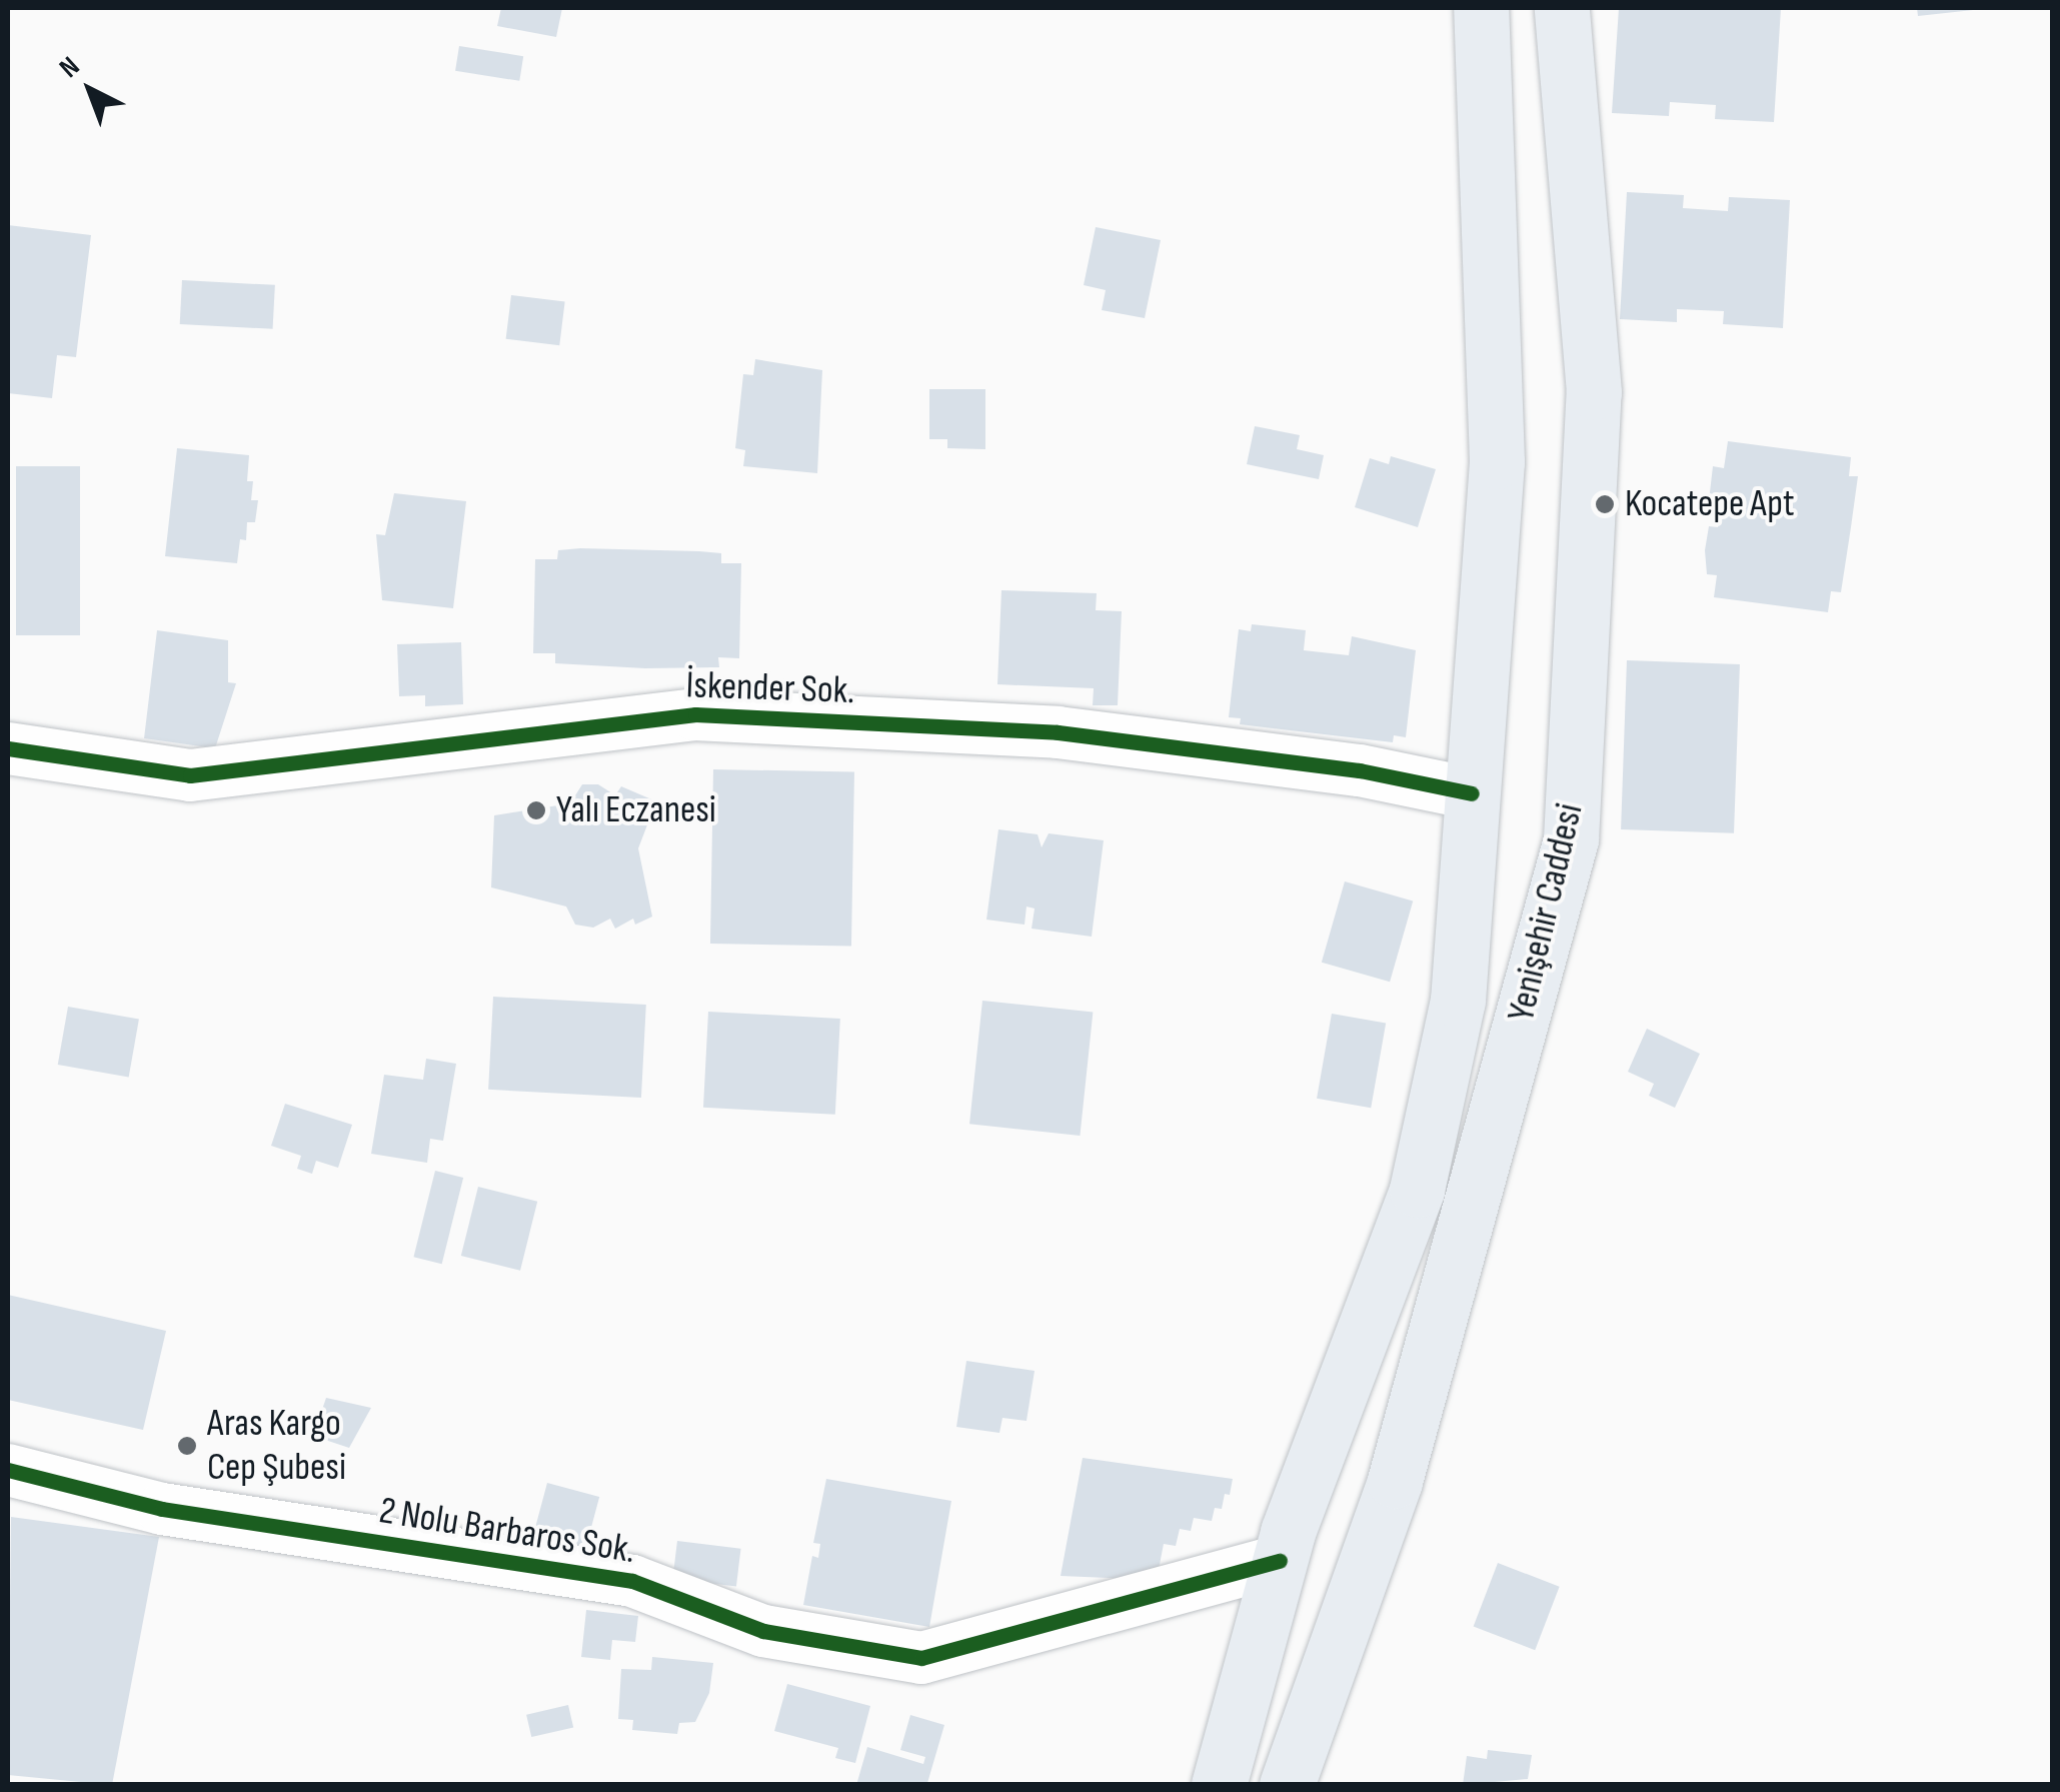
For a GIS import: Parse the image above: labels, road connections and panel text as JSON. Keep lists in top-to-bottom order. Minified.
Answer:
{"streets":{"main road":["Yenişehir Caddesi"],"street":["İskender Sok.","2 Nolu Barbaros Sok."]},"crossings":[["İskender Sok.","Yenişehir Caddesi"],["Yenişehir Caddesi","2 Nolu Barbaros Sok."]],"places":["Kocatepe Apt","Yalı Eczanesi","Aras Kargo Cep Şubesi"],"north":"top left"}
